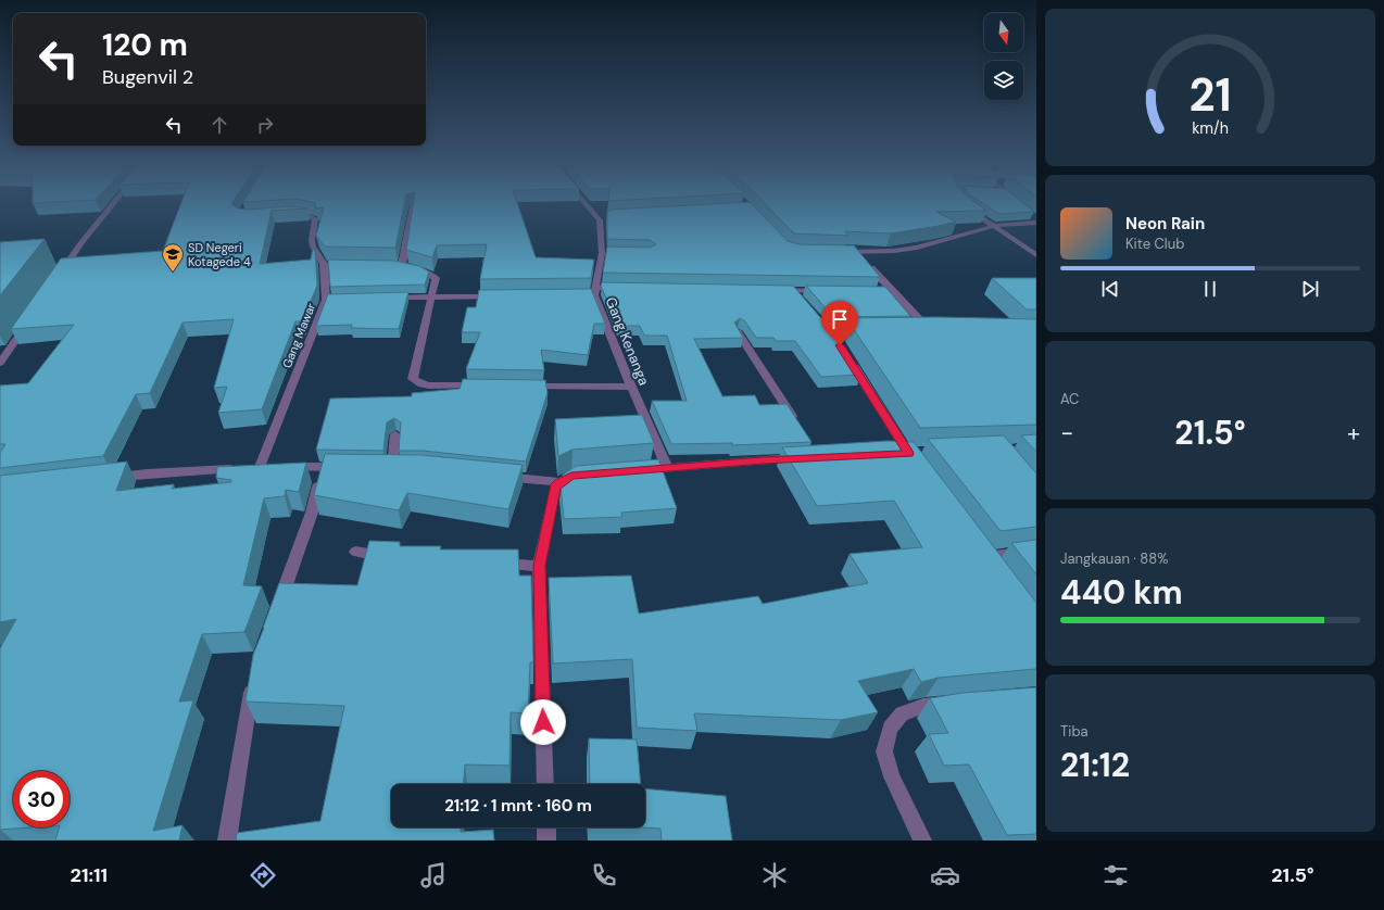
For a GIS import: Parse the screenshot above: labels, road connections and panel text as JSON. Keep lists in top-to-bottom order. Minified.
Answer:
{"streets":{"street":["Gang Mawar","Gang Kenanga"]},"places":{"school or university":["SD Negeri Kotagede 4"]},"north":"bottom","page":{"turn":["120 m","Bugenvil 2"],"song":["Neon Rain","Kite Club"],"tile":["AC",["Jangkauan · 88%","440 km"],["Tiba","21:12"]],"heat":["−","21.5°","+"],"limit":"30","trip":"21:12 · 1 mnt · 160 m","tabs":["21:11","21.5°"],"gauge":["21","km/h"]}}
